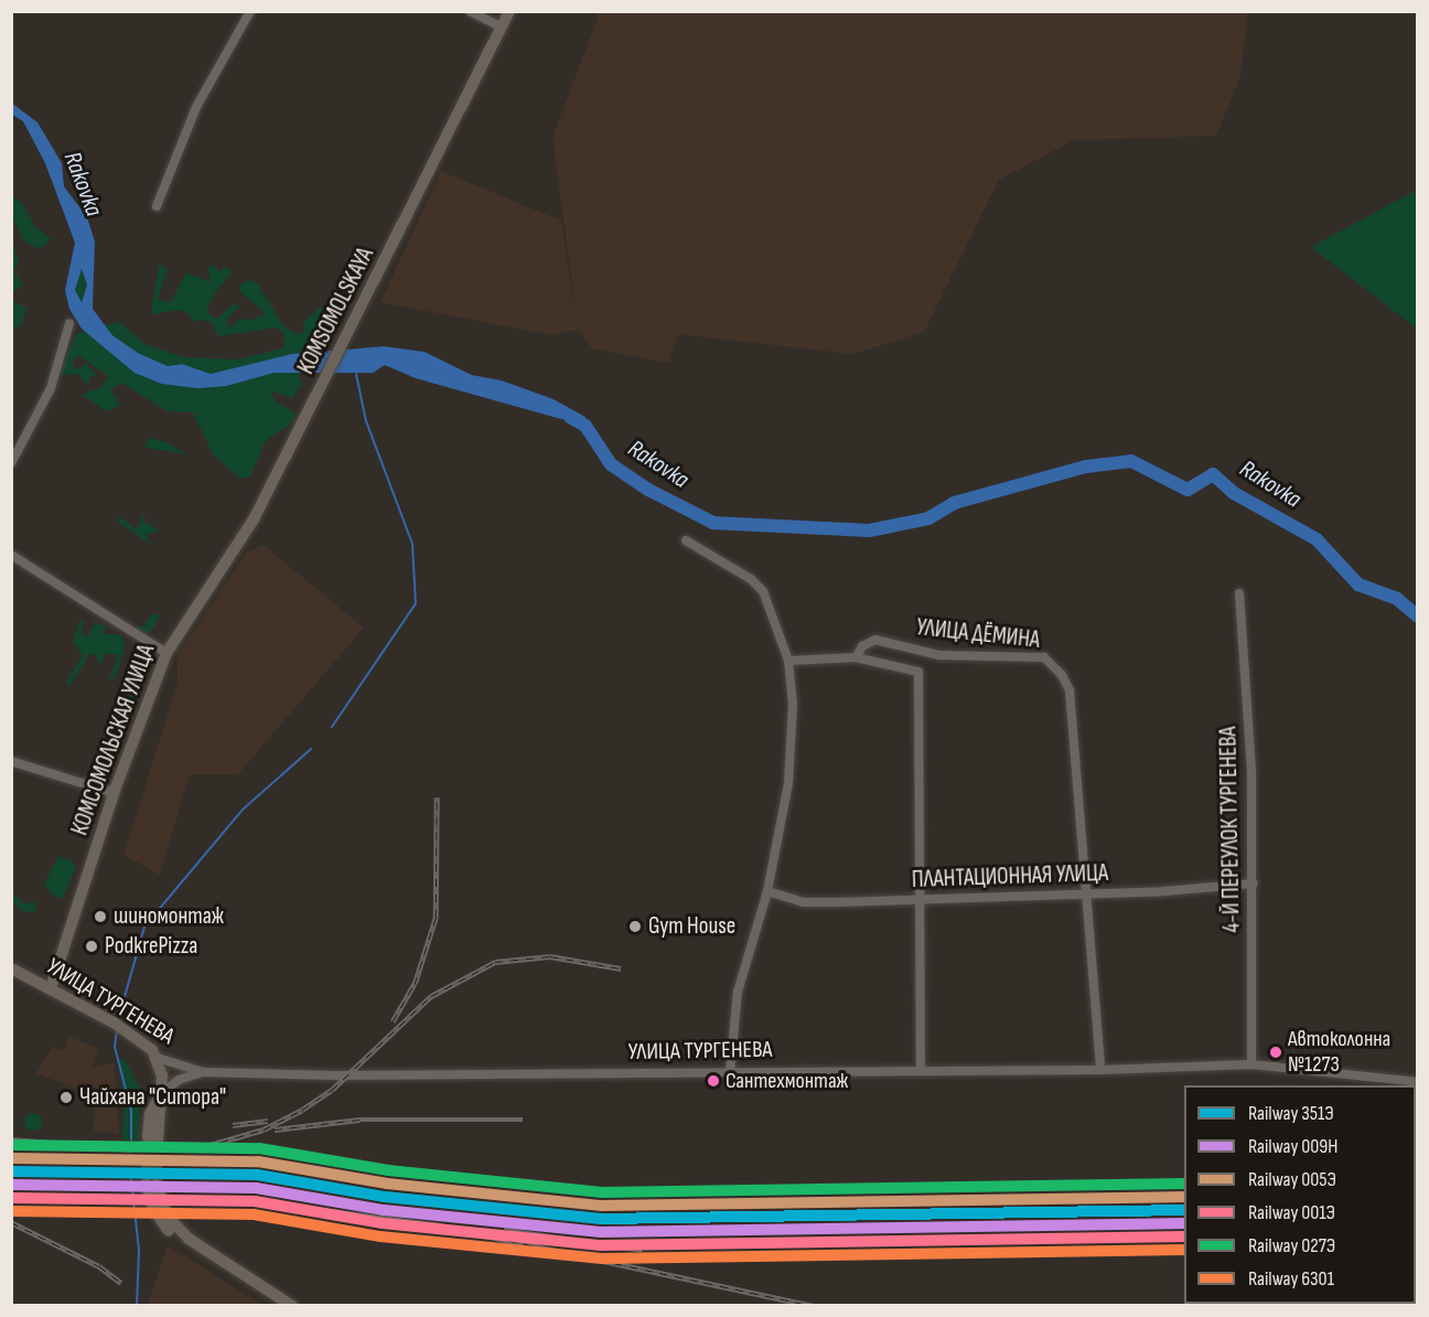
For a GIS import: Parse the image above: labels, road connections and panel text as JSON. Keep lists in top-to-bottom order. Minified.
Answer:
{"streets":{"main road":["KOMSOMOLSKAYA","КОМСОМОЛЬСКАЯ УЛИЦА","УЛИЦА ТУРГЕНЕВА"],"street":["УЛИЦА ДЁМИНА","4-Й ПЕРЕУЛОК ТУРГЕНЕВА","ПЛАНТАЦИОННАЯ УЛИЦА"]},"crossings":[["KOMSOMOLSKAYA","КОМСОМОЛЬСКАЯ УЛИЦА"],["УЛИЦА ДЁМИНА","ПЛАНТАЦИОННАЯ УЛИЦА"],["КОМСОМОЛЬСКАЯ УЛИЦА","УЛИЦА ТУРГЕНЕВА"],["4-Й ПЕРЕУЛОК ТУРГЕНЕВА","ПЛАНТАЦИОННАЯ УЛИЦА"],["4-Й ПЕРЕУЛОК ТУРГЕНЕВА","УЛИЦА ТУРГЕНЕВА"]],"water":["Rakovka"],"places":["шиномонтаж","Gym House","PodkrePizza","Автоколонна №1273","Сантехмонтаж","Чайхана \"Ситора\""],"lines":["rail line 027Э","rail line 005Э","rail line 351Э","rail line 009Н","rail line 001Э","rail line 6301"],"legend":["Railway 351Э","Railway 009Н","Railway 005Э","Railway 001Э","Railway 027Э","Railway 6301"]}
